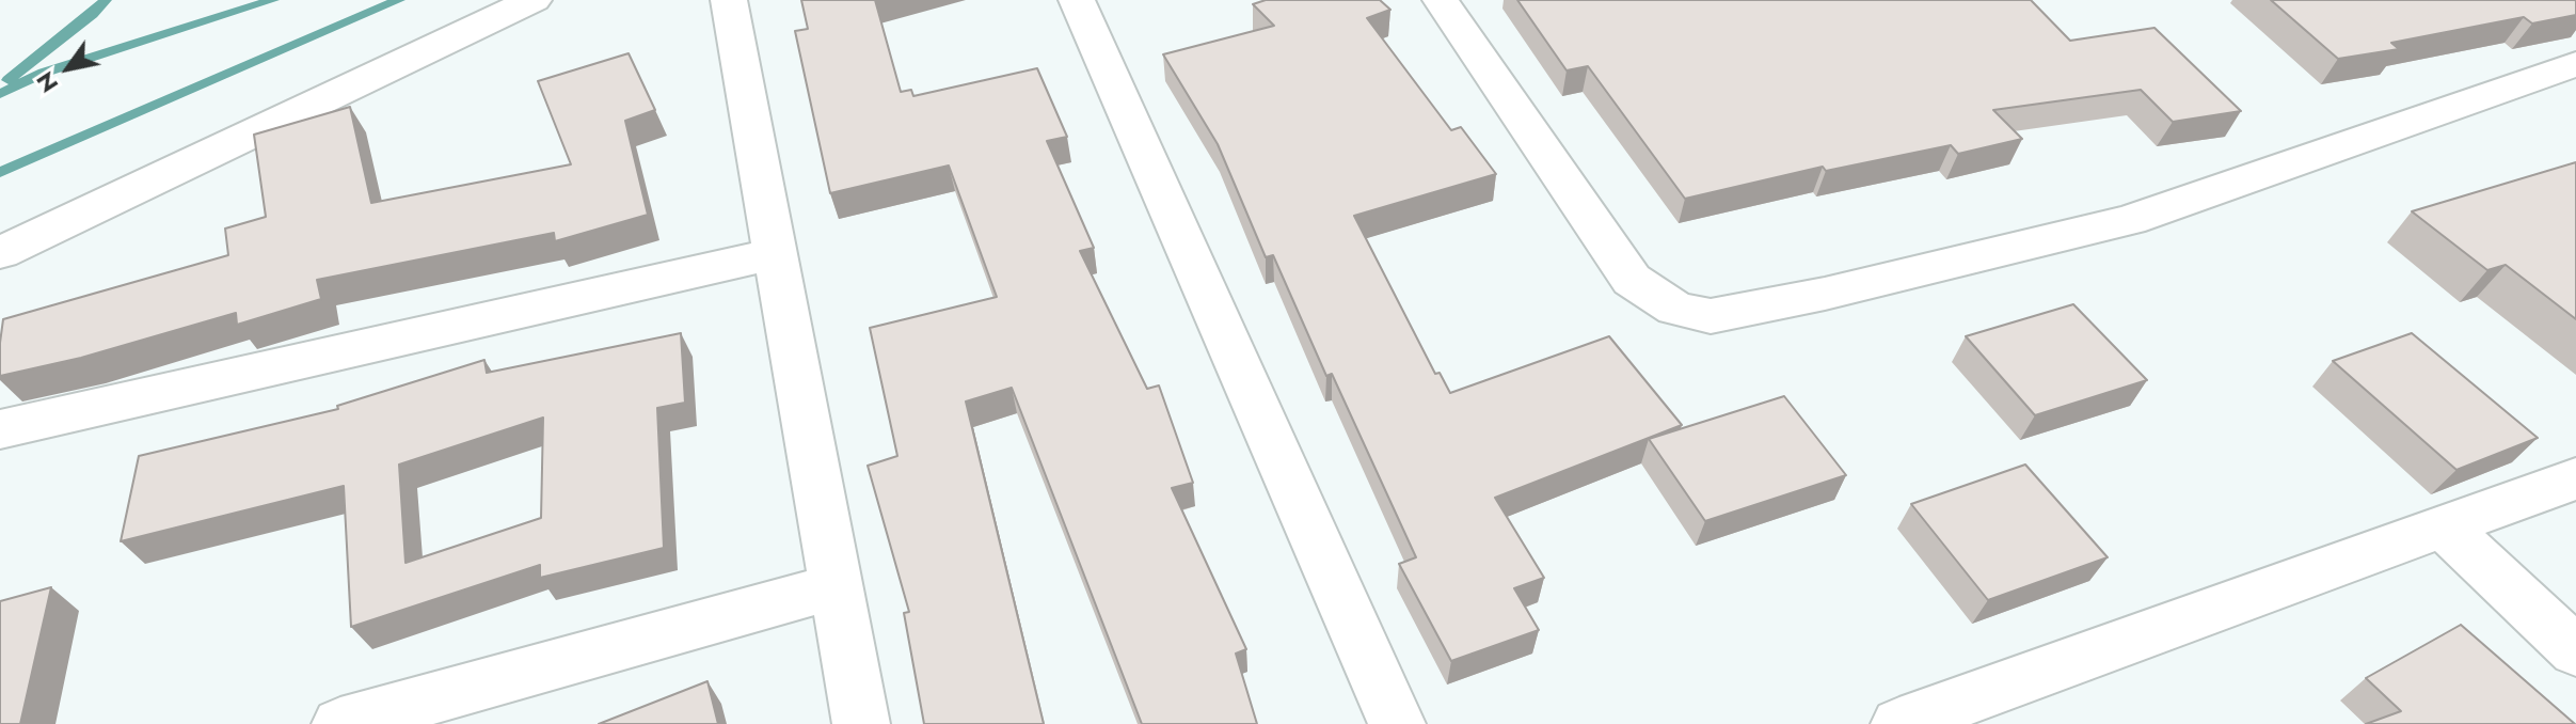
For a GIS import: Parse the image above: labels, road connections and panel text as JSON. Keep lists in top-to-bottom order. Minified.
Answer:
{"north":"bottom left"}
